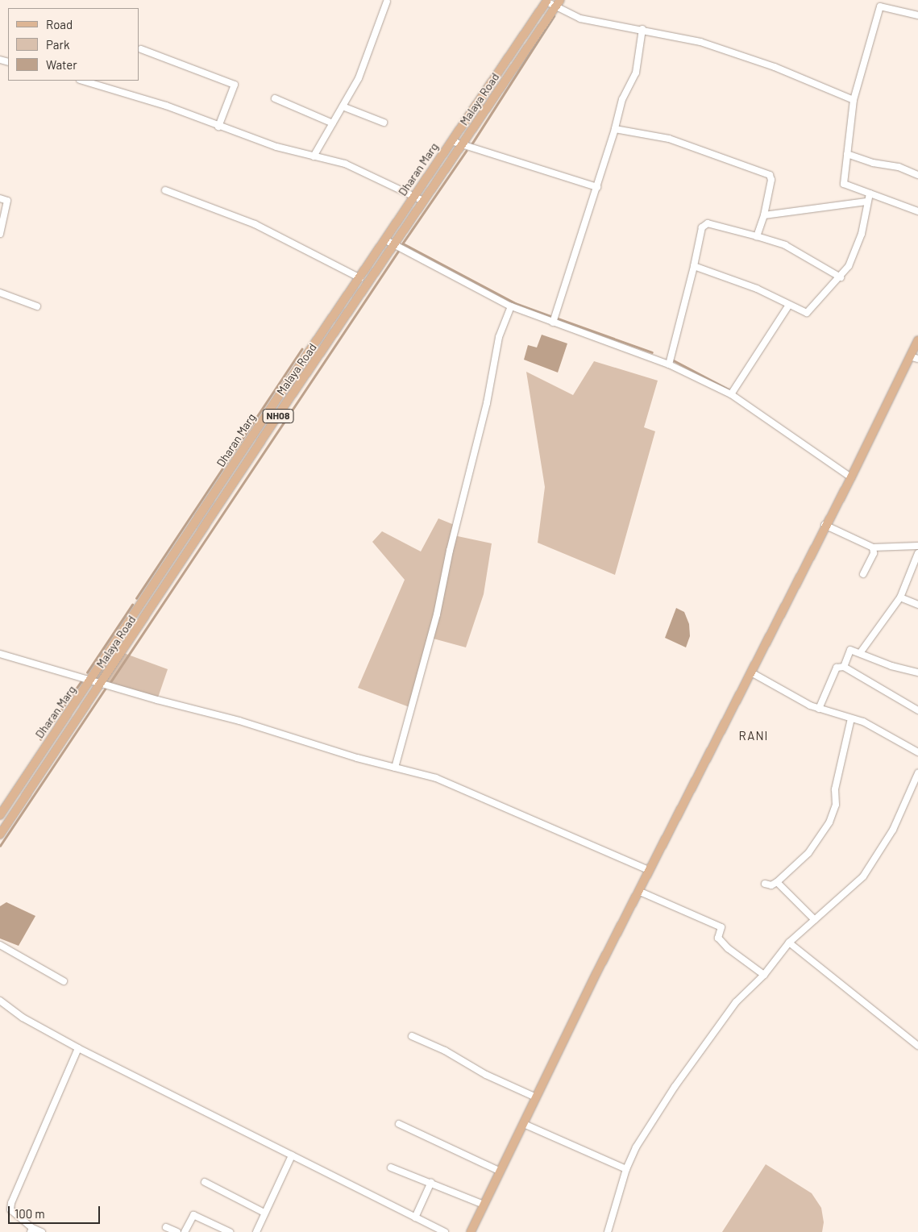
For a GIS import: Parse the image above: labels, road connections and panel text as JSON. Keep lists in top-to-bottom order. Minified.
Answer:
{"streets":{"main road":["Malaya Road","Dharan Marg","NH08"]},"districts":["RANI"],"legend":["Road","Park","Water"],"scale_bar":"100 m"}
